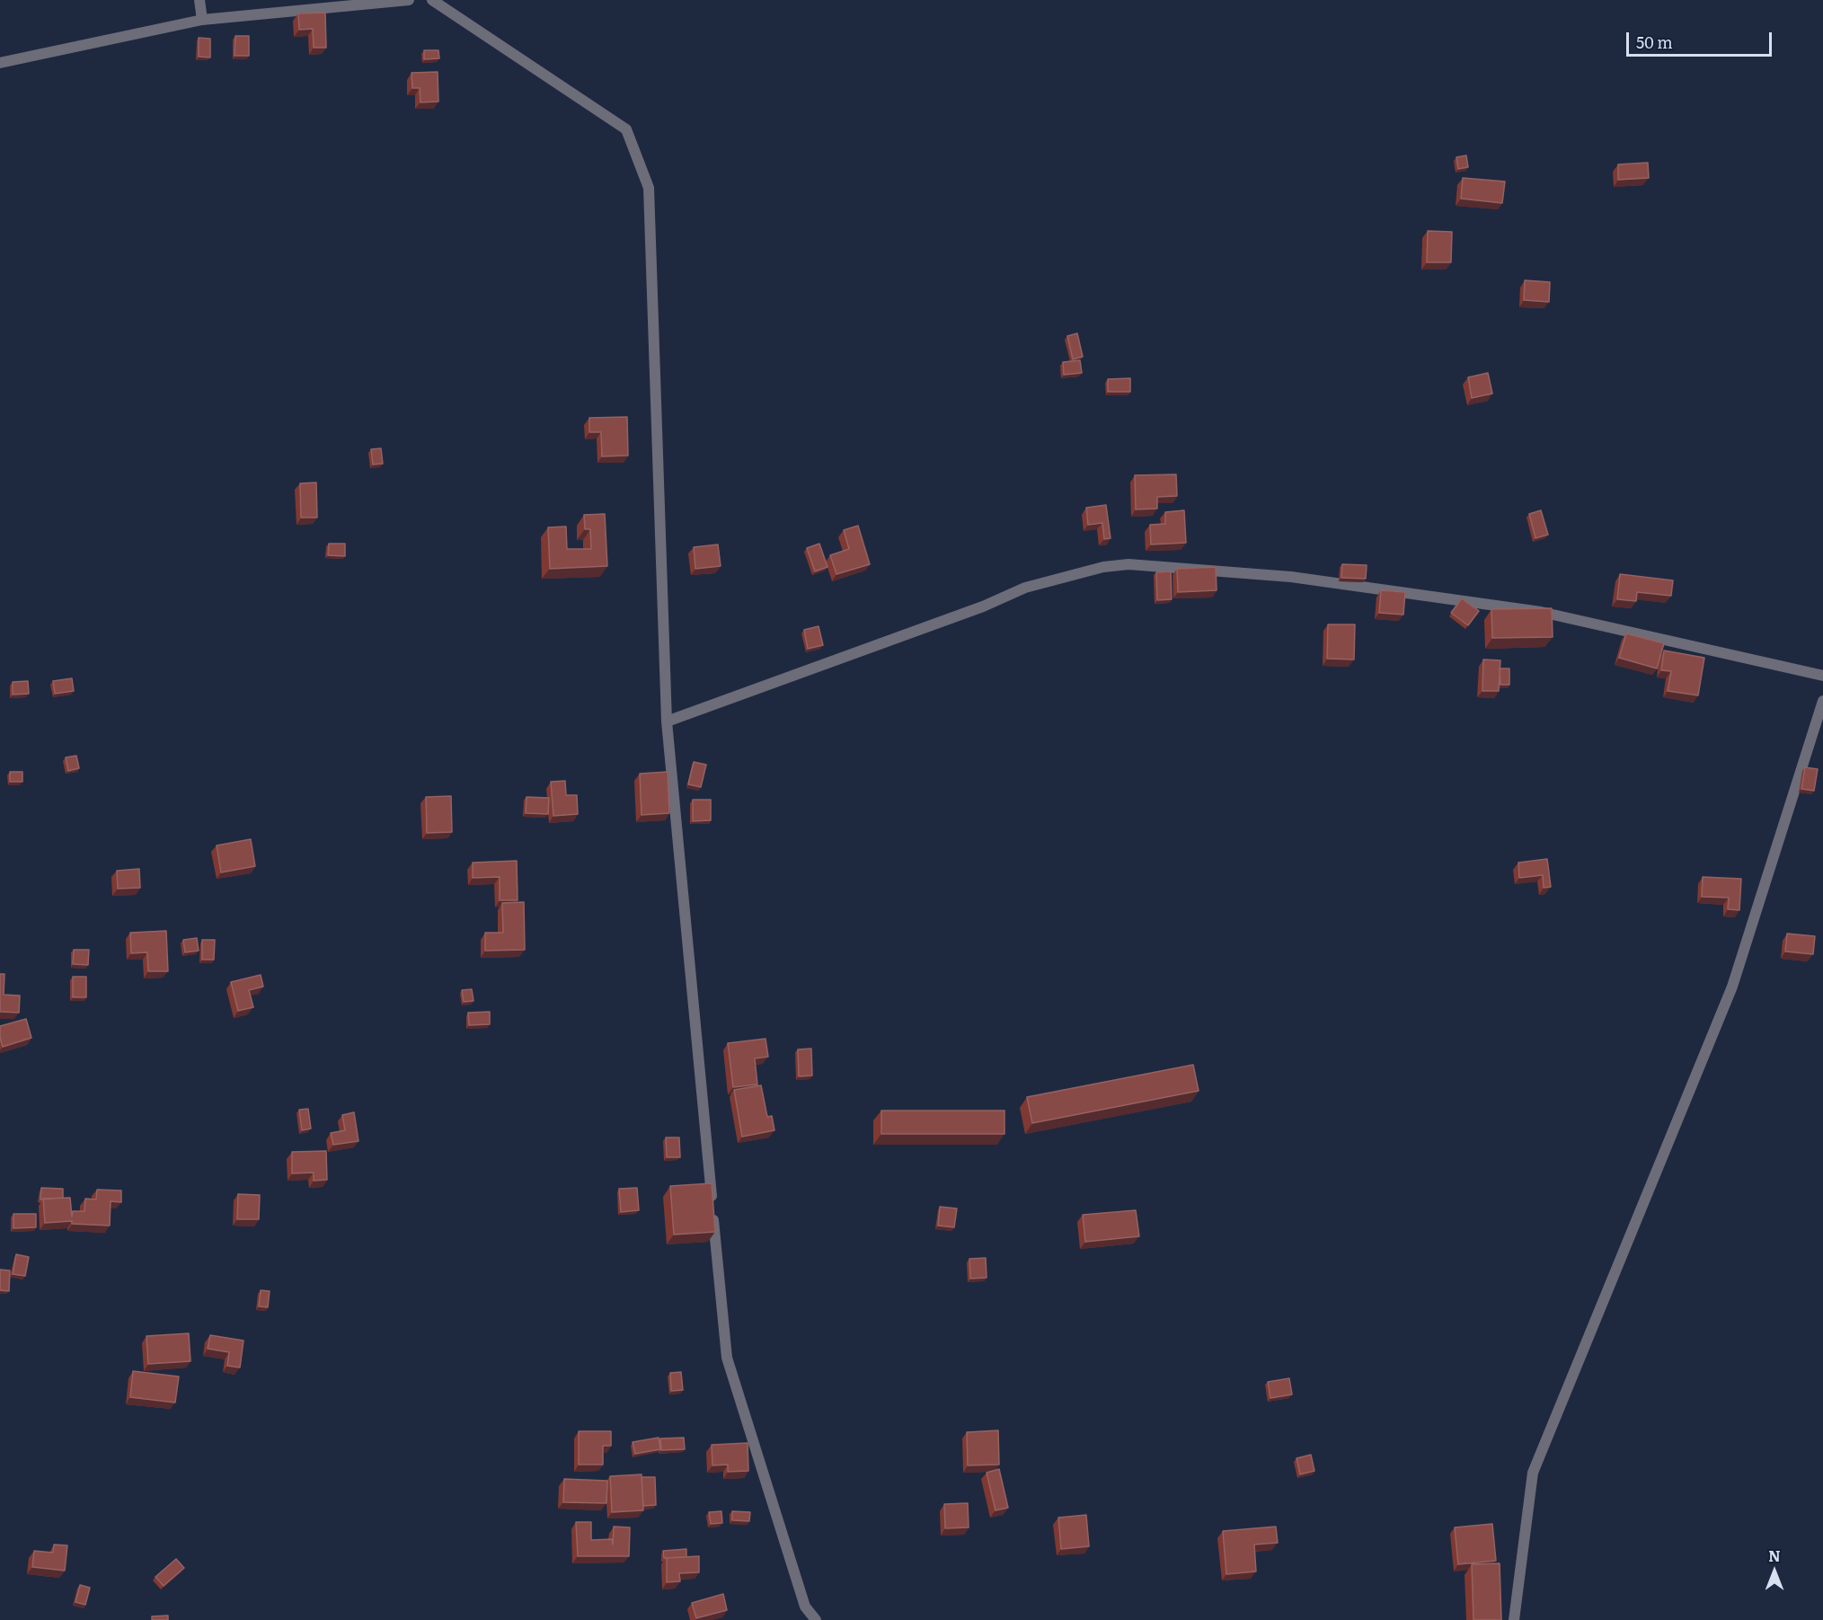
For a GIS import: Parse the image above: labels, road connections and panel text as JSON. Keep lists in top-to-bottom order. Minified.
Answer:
{"scale_bar":"50 m","north":"top"}
